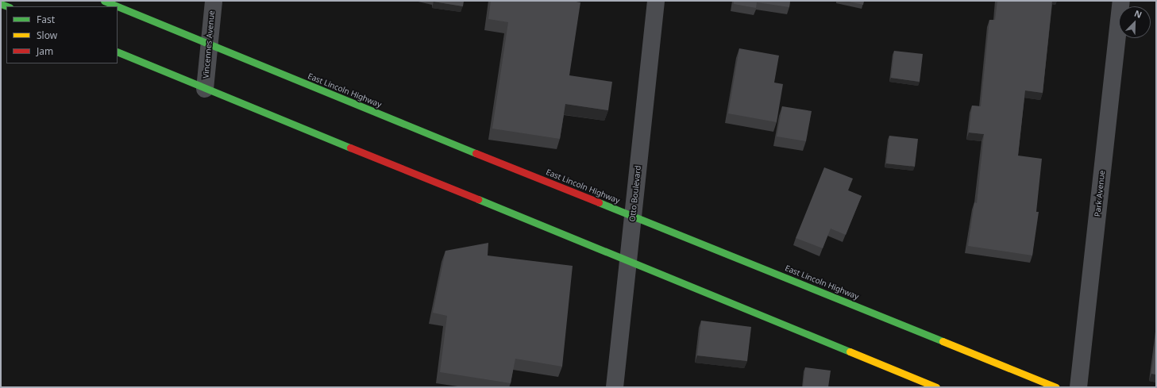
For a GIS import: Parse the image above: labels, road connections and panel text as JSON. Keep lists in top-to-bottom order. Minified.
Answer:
{"streets":{"main road":["East Lincoln Highway"],"street":["Vincennes Avenue","Otto Boulevard","Park Avenue"]},"crossings":[["Vincennes Avenue","East Lincoln Highway"],["East Lincoln Highway","Otto Boulevard"]],"legend":["Fast","Slow","Jam"],"north":"top right"}
